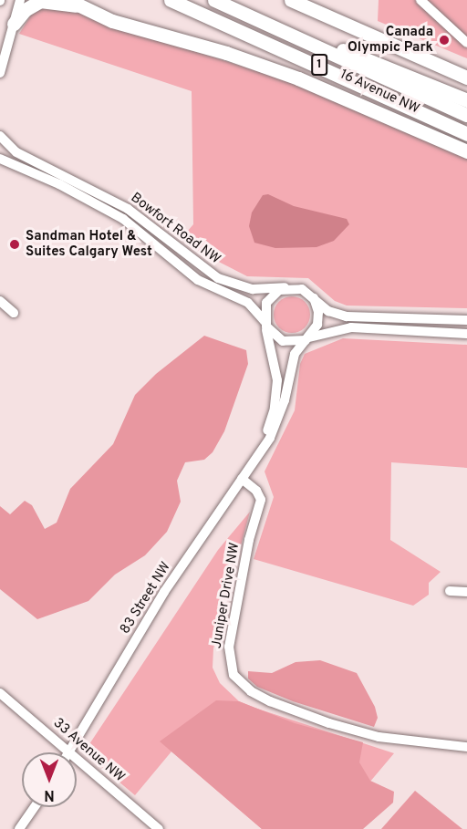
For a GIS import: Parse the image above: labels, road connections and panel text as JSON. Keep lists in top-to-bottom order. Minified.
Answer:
{"streets":{"highway":["1","16 Avenue NW"],"street":["Bowfort Road NW","Juniper Drive NW","83 Street NW","33 Avenue NW"]},"crossings":[["Bowfort Road NW","83 Street NW"],["Juniper Drive NW","83 Street NW"],["83 Street NW","33 Avenue NW"]],"places":["Canada Olympic Park","Sandman Hotel & Suites Calgary West"],"north":"bottom"}
